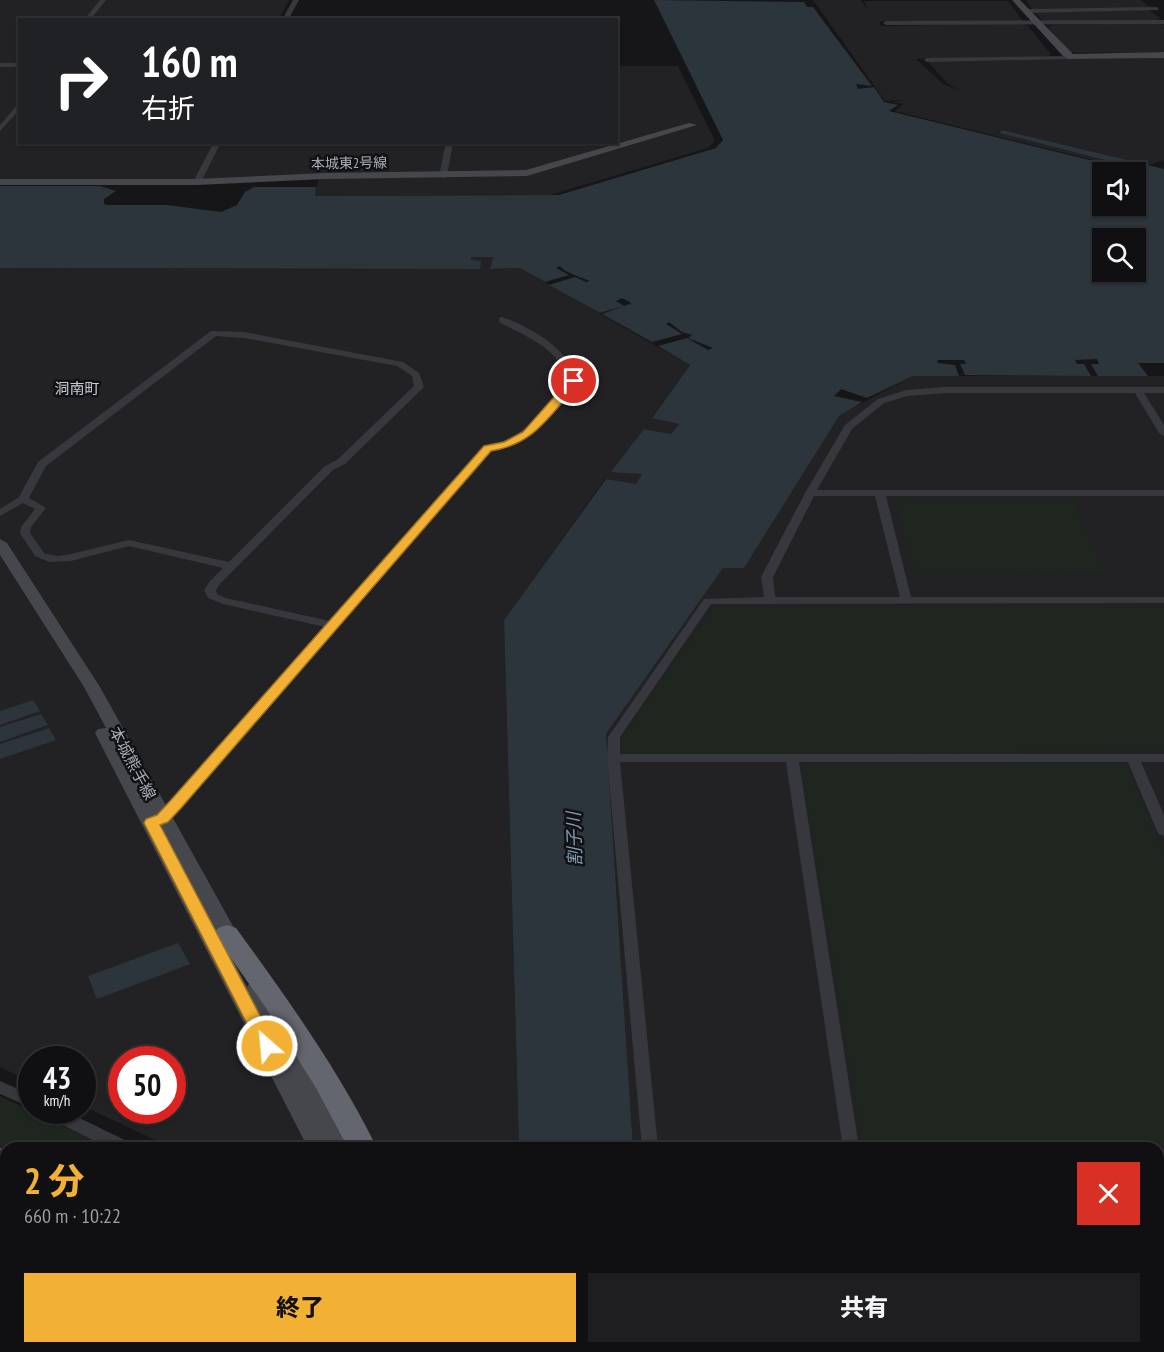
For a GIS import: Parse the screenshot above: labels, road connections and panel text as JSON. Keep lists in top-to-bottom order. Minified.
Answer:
{"streets":{"main road":["本城東2号線","本城熊手線"]},"districts":["洞南町"],"water":["割子川"],"page":{"turn":["160 m","右折"],"speed":"43 km/h","limit":"50","heading":["2 分","660 m · 10:22"],"buttons":["終了","共有"]}}
